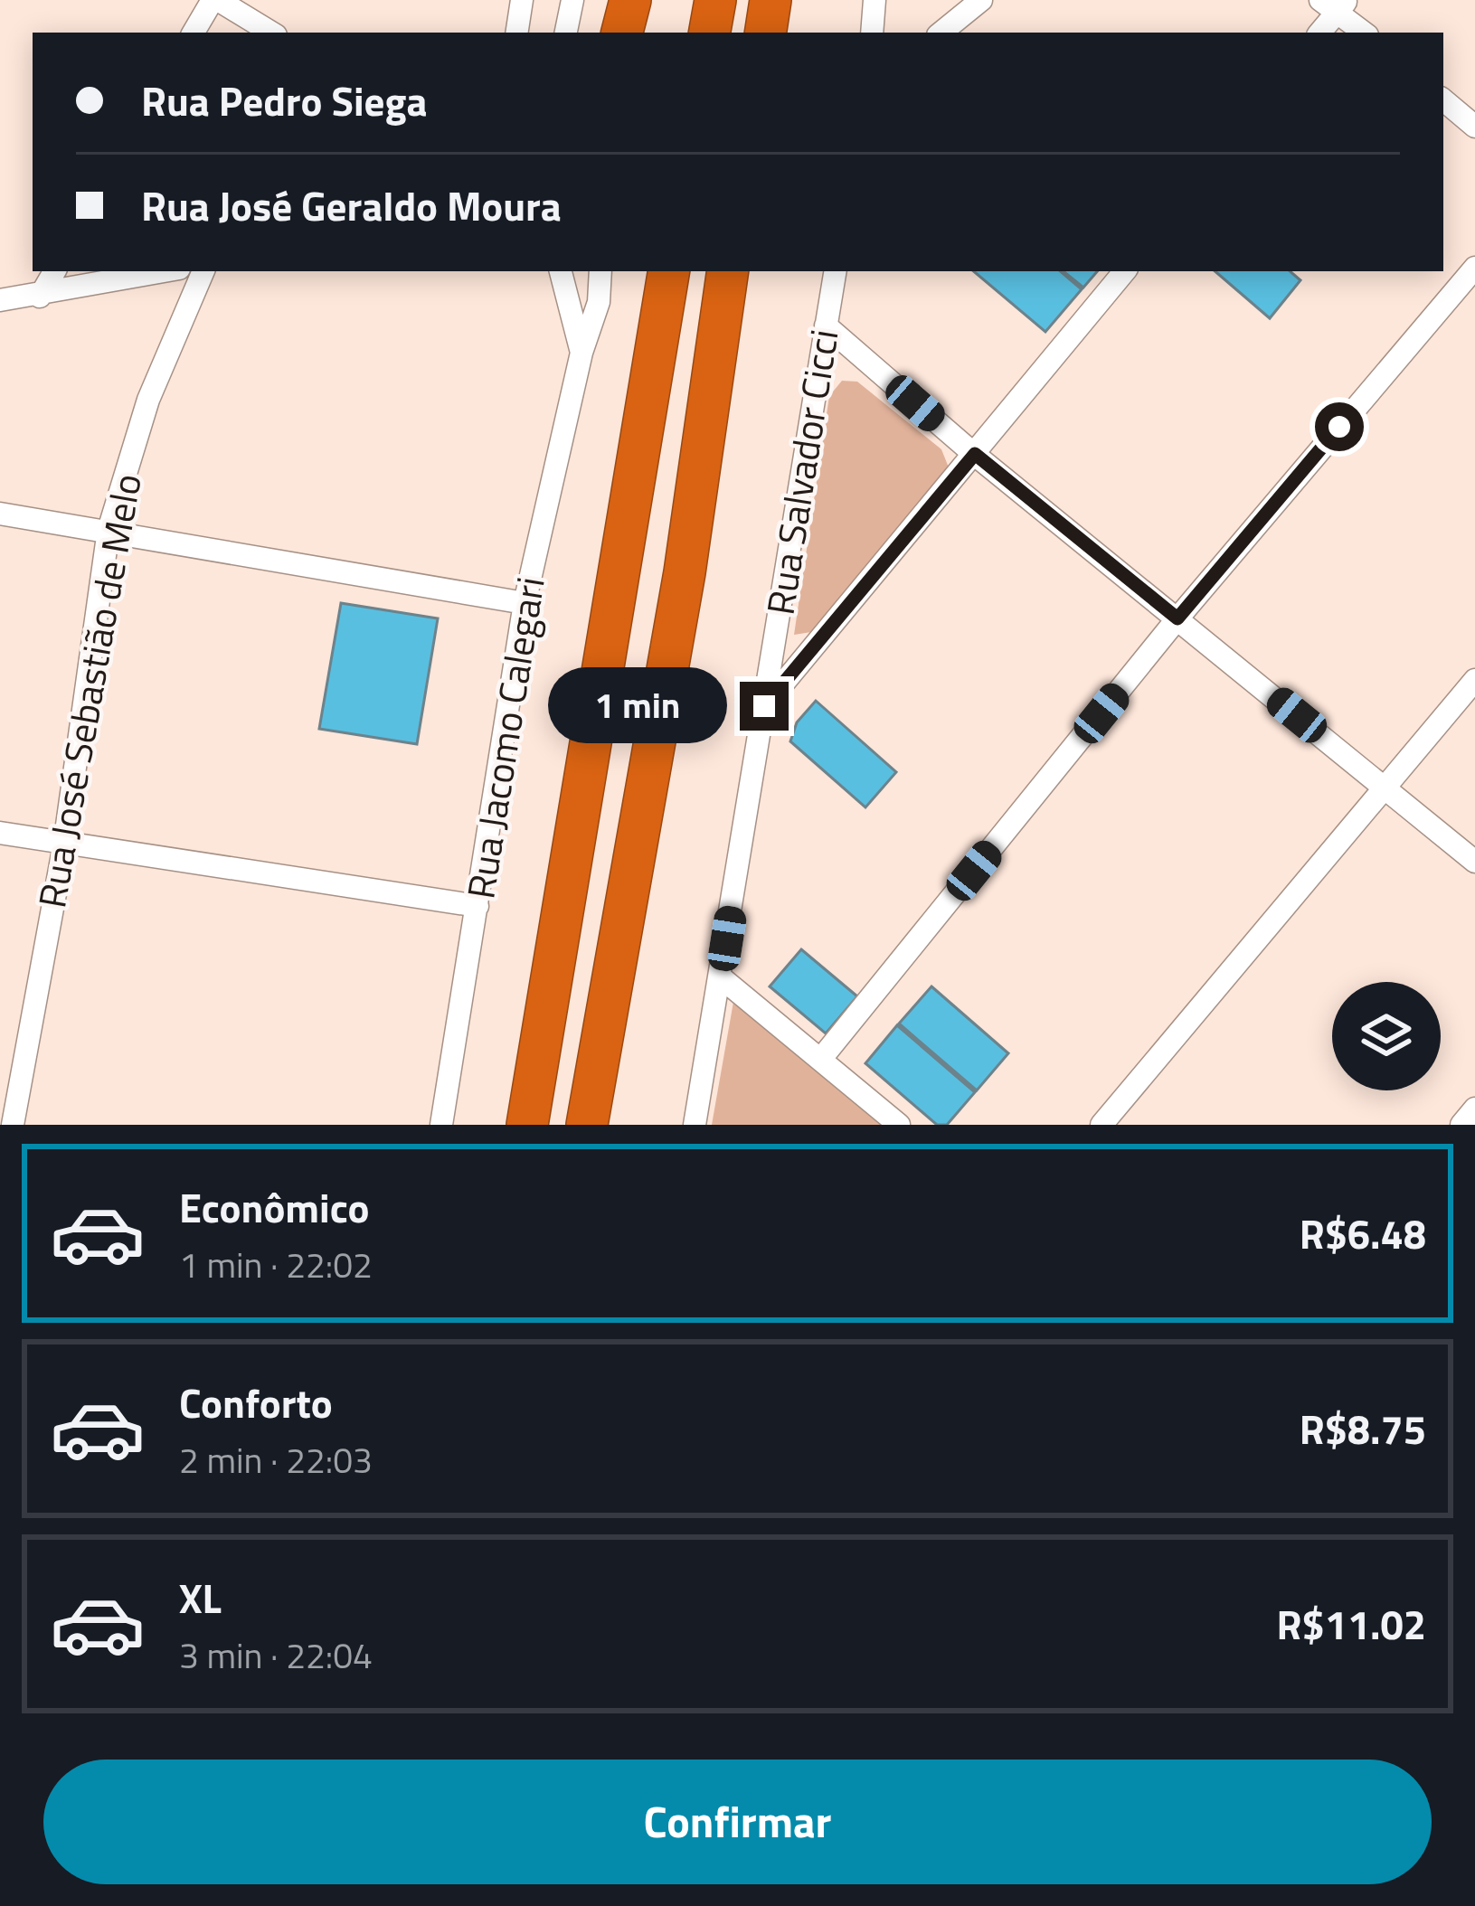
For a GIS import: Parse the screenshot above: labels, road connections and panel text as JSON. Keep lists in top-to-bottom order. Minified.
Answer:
{"streets":{"street":["Rua Salvador Cicci","Rua José Sebastião de Melo","Rua Jacomo Calegari"]},"page":{"banner":["Rua Pedro Siega","Rua José Geraldo Moura"],"bubble":"1 min","list":[{"name":"Econômico","note":"1 min · 22:02","value":"R$6.48"},{"name":"Conforto","note":"2 min · 22:03","value":"R$8.75"},{"name":"XL","note":"3 min · 22:04","value":"R$11.02"}],"buttons":"Confirmar"}}
